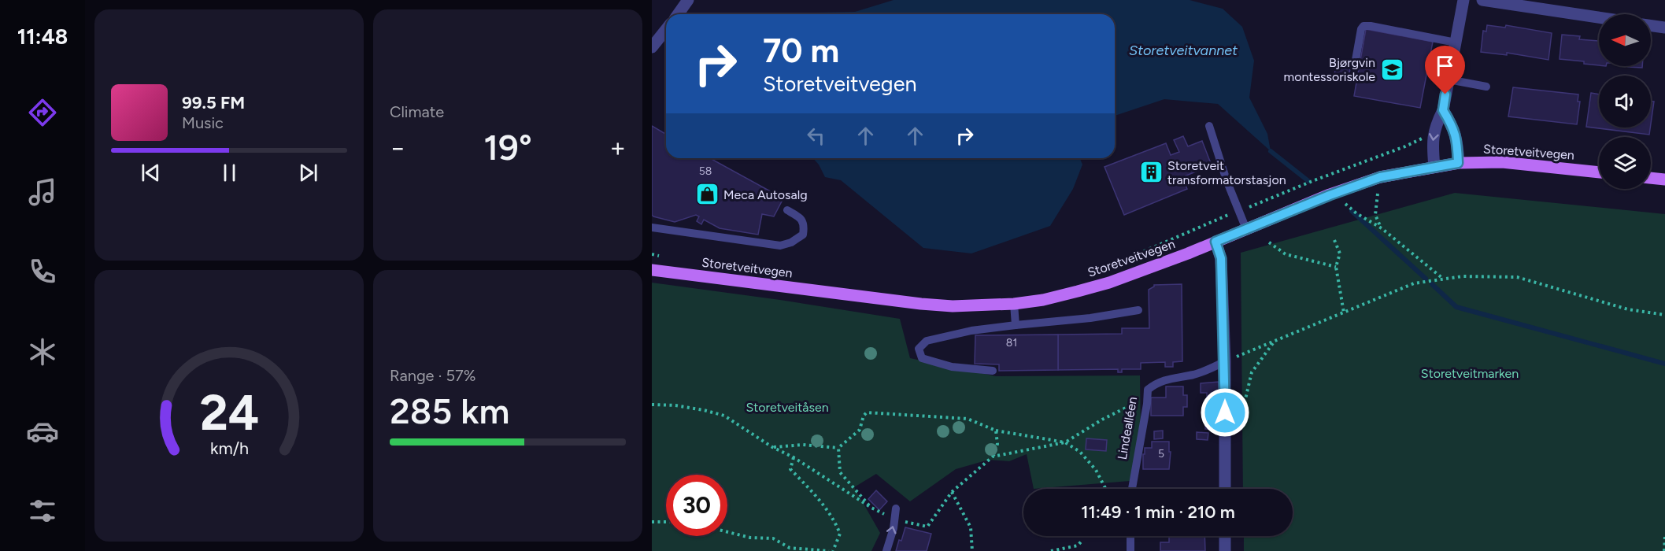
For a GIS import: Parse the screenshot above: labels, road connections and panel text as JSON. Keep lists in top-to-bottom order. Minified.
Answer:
{"streets":{"main road":["Storetveitvegen"],"lane":["Lindealléen"]},"water":["Storetveitvannet"],"parks":["Storetveitmarken","Storetveitåsen"],"places":{"school or university":["Bjørgvin montessoriskole"],"building":["Storetveit transformatorstasjon"],"shop":["Meca Autosalg"]},"house_numbers":["58","81","5"],"north":"left","page":{"tabs":"11:48","tile":["Climate",["Range · 57%","285 km"]],"turn":["70 m","Storetveitvegen"],"song":["99.5 FM","Music"],"heat":["−","19°","+"],"limit":"30","trip":"11:49 · 1 min · 210 m","gauge":["24","km/h"]}}
